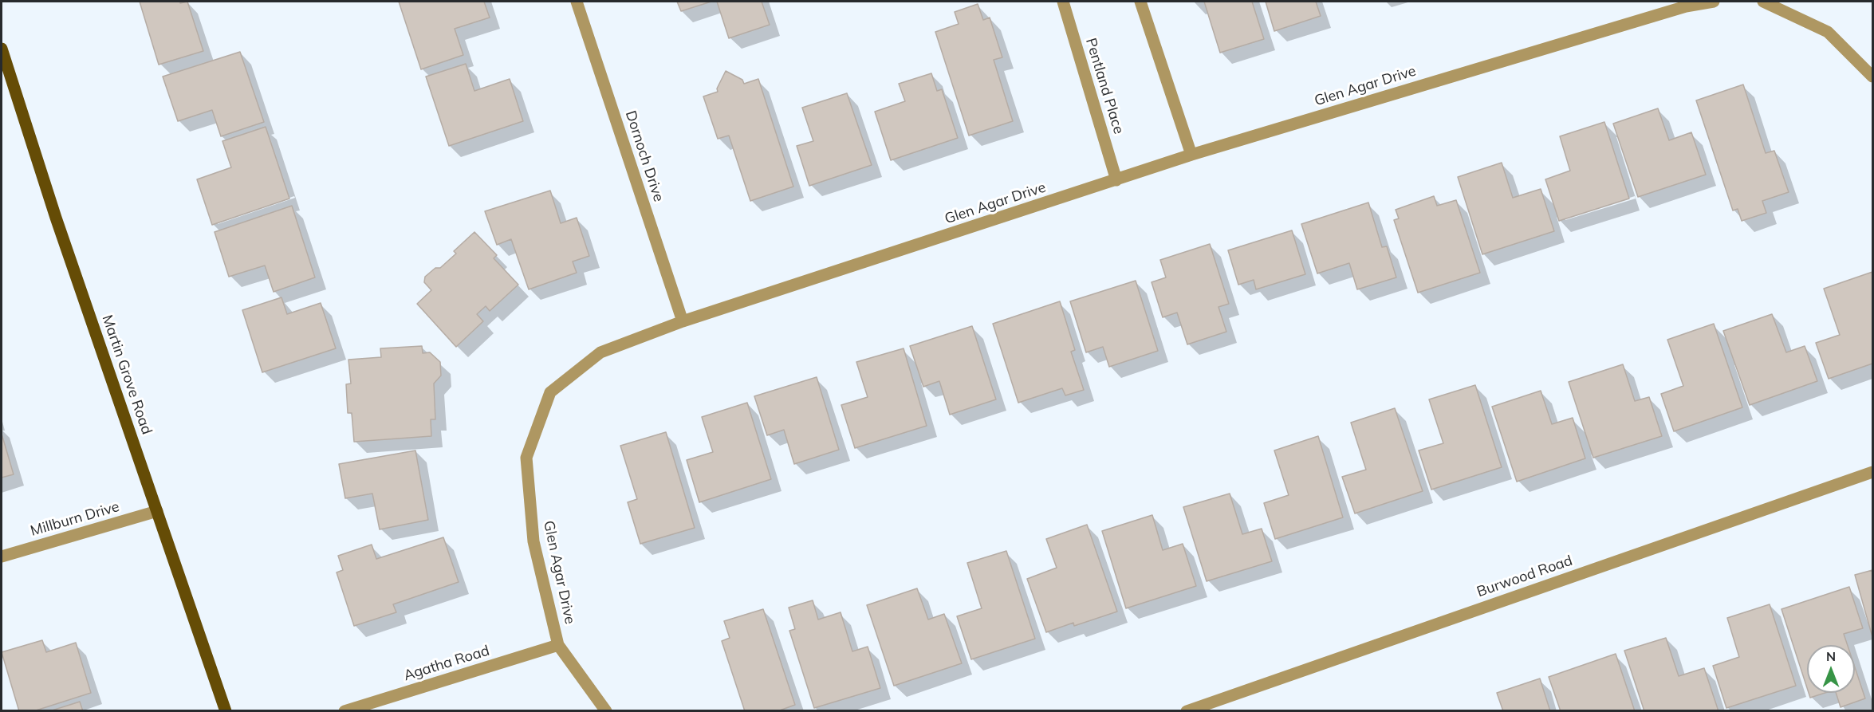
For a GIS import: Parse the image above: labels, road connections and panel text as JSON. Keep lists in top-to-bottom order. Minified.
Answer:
{"streets":{"main road":["Martin Grove Road"],"street":["Pentland Place","Glen Agar Drive","Dornoch Drive","Millburn Drive","Burwood Road","Agatha Road"]},"crossings":[["Pentland Place","Glen Agar Drive"],["Glen Agar Drive","Dornoch Drive"],["Glen Agar Drive","Agatha Road"],["Martin Grove Road","Millburn Drive"]],"north":"top"}
